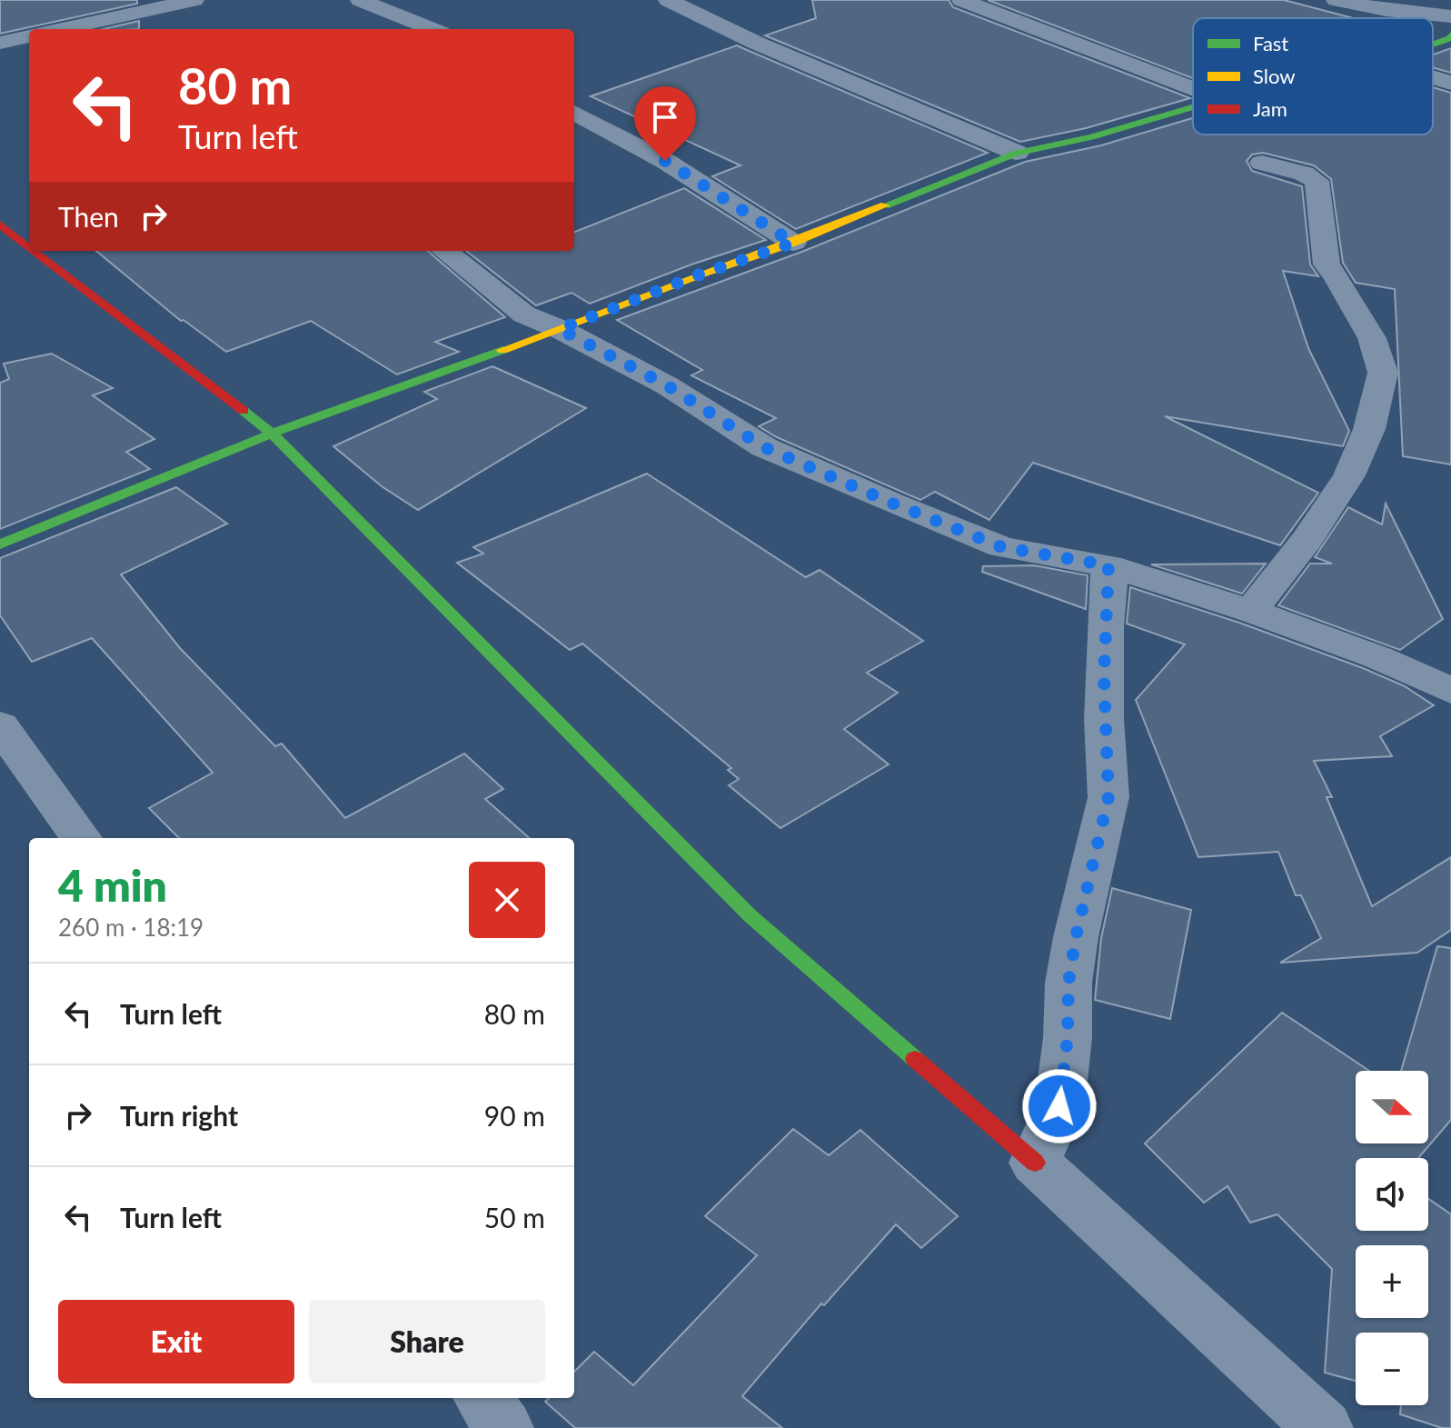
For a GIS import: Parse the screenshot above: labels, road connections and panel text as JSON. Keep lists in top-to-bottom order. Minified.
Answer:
{"legend":["Fast","Slow","Jam"],"north":"right","page":{"turn":["80 m","Turn left"],"then":"Then","heading":["4 min","260 m · 18:19"],"list":[{"name":"Turn left","value":"80 m"},{"name":"Turn right","value":"90 m"},{"name":"Turn left","value":"50 m"}],"map_buttons":["+","−"],"buttons":["Exit","Share"]}}
